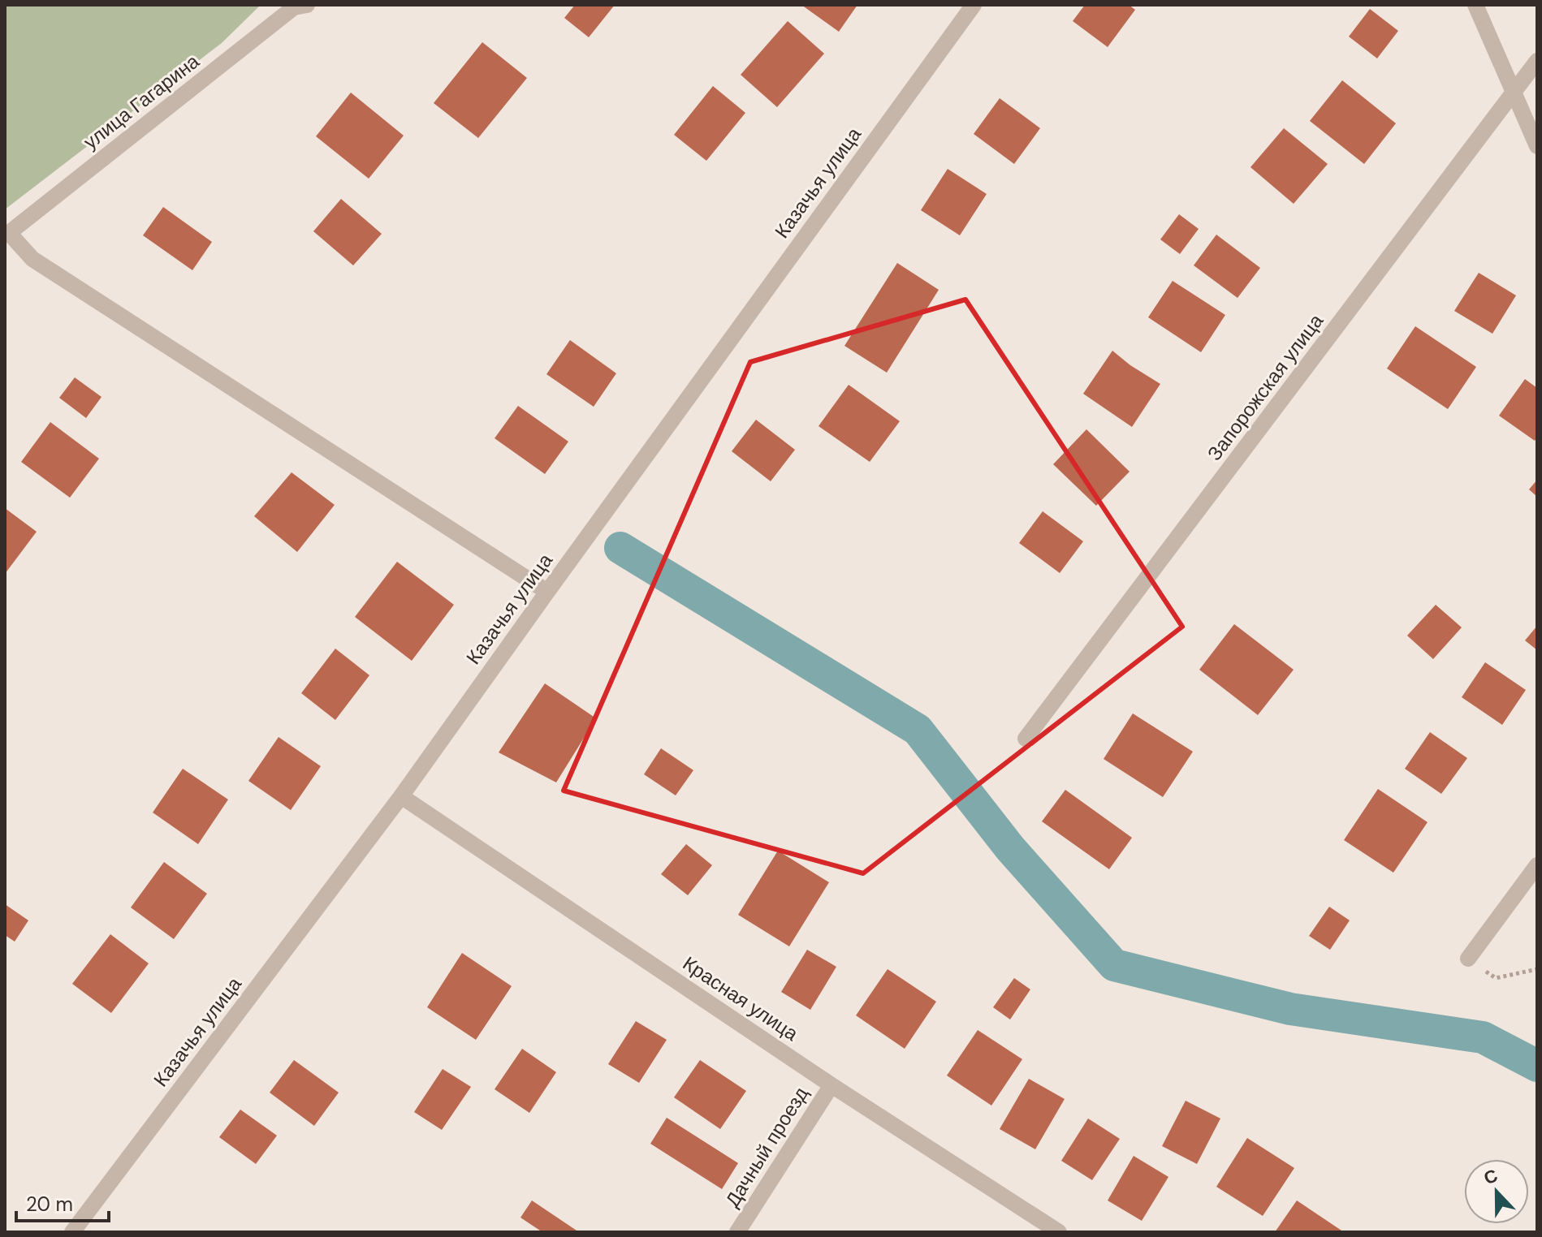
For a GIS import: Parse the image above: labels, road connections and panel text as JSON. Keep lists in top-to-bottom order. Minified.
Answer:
{"streets":{"street":["улица Гагарина","Казачья улица","Запорожская улица","Красная улица","Дачный проезд"]},"crossings":[["Казачья улица","Красная улица"],["Красная улица","Дачный проезд"]],"scale_bar":"20 m","north":"top"}
